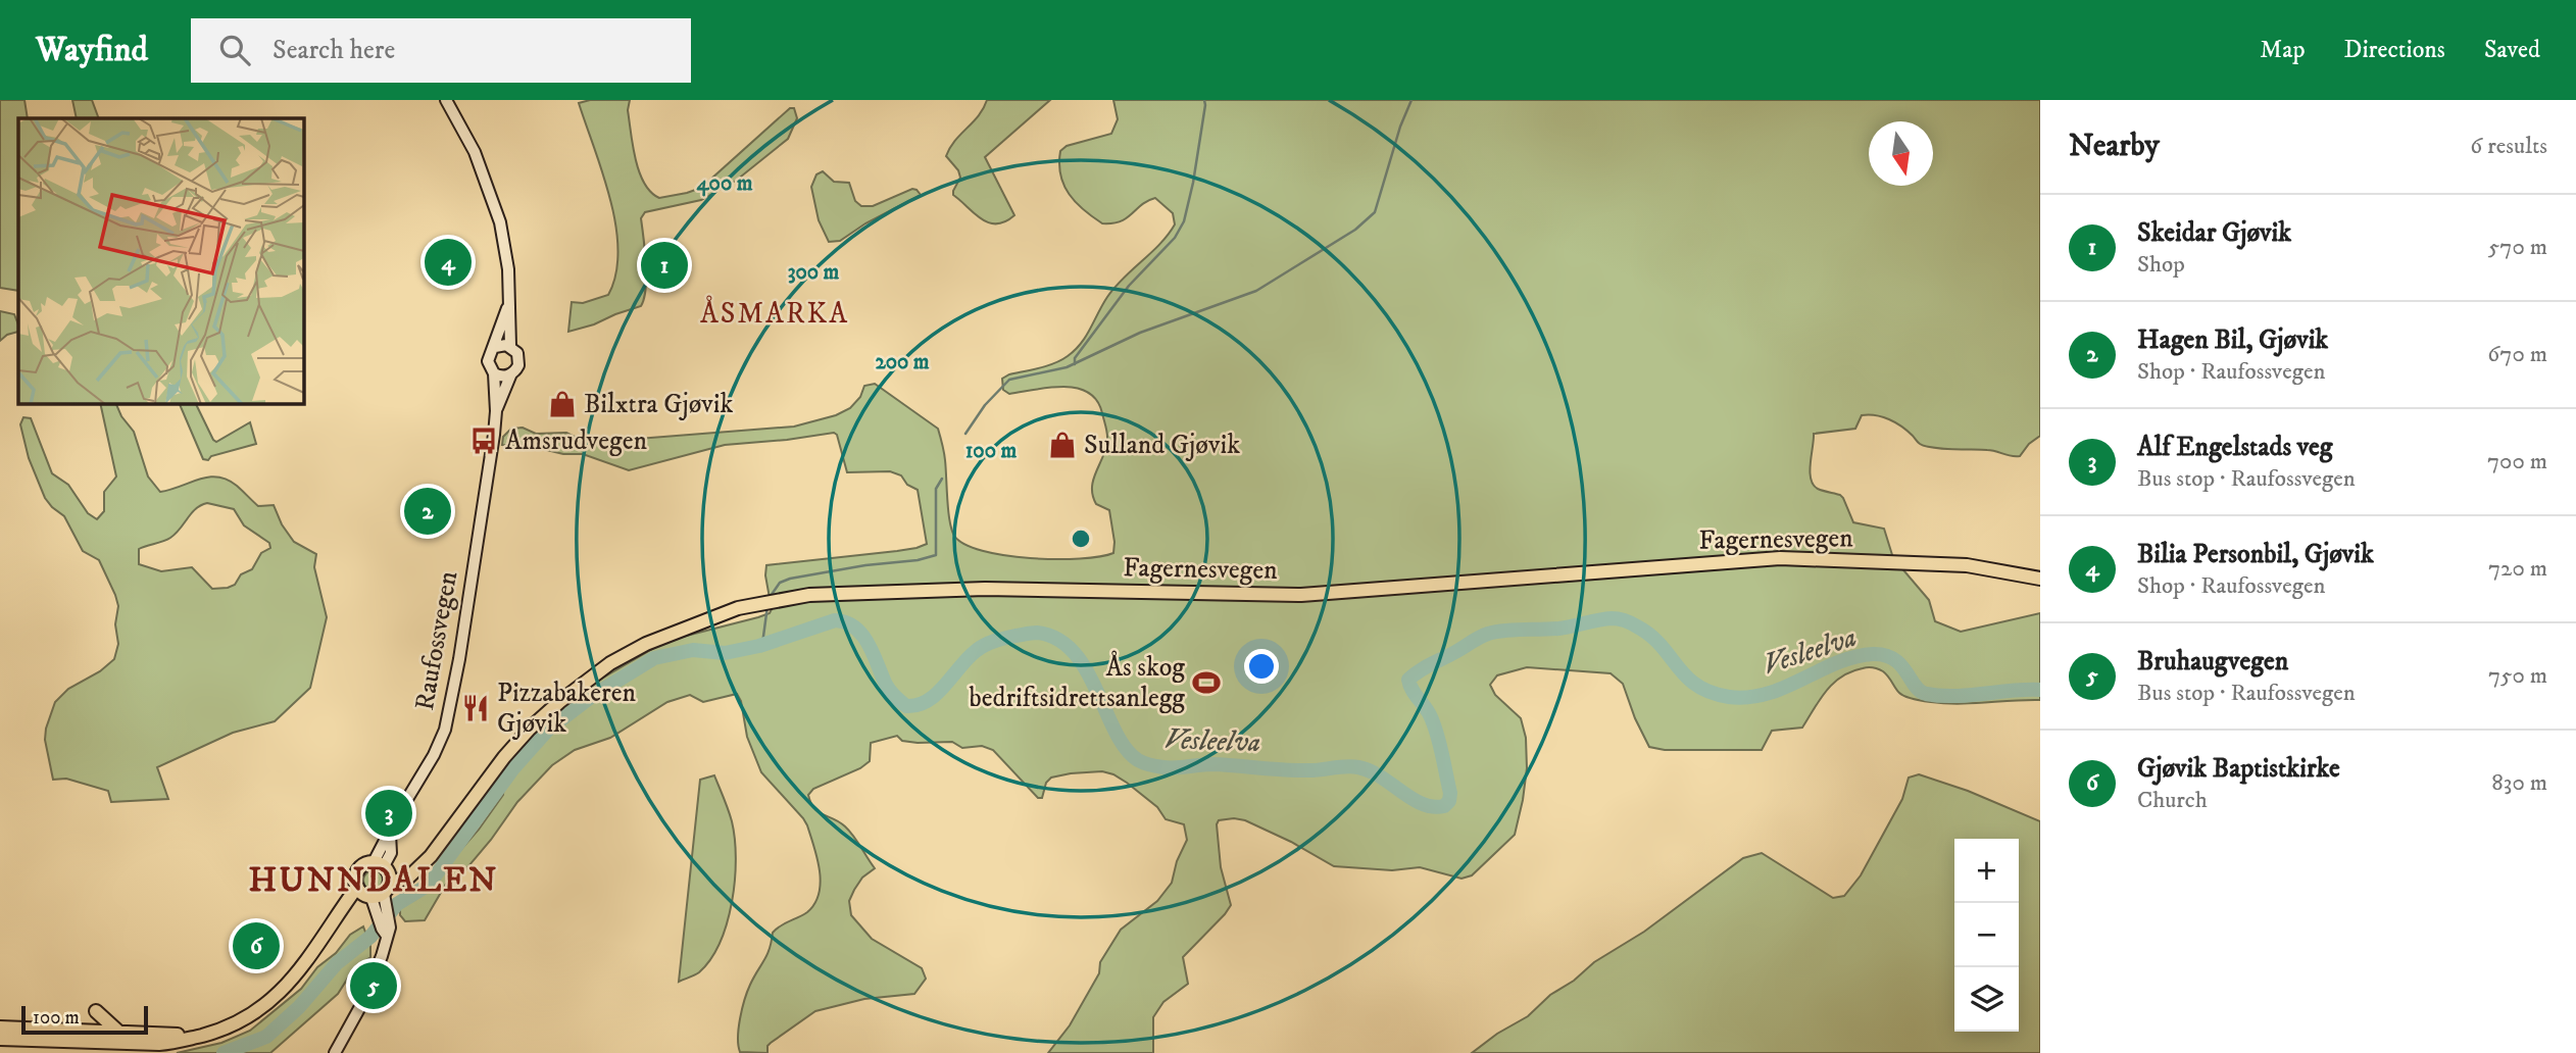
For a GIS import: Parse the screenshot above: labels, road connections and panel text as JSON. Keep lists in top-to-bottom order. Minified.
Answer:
{"streets":{"main road":["Fagernesvegen","Raufossvegen"]},"crossings":[["Fagernesvegen","Raufossvegen"]],"districts":["ÅSMARKA","HUNNDALEN"],"water":["Vesleelva"],"places":{"shop":["Bilxtra Gjøvik","Sulland Gjøvik"],"bus stop":["Amsrudvegen"],"sports":["Ås skog bedriftsidrettsanlegg"],"restaurant":["Pizzabakeren Gjøvik"]},"scale_bar":"100 m","north":"bottom","page":{"header":"Wayfind","search":"Search here","nav":["Map","Directions","Saved"],"heading":["Nearby","6 results"],"list":[{"mark":"1","name":"Skeidar Gjøvik","note":"Shop","value":"570 m"},{"mark":"2","name":"Hagen Bil, Gjøvik","note":"Shop · Raufossvegen","value":"670 m"},{"mark":"3","name":"Alf Engelstads veg","note":"Bus stop · Raufossvegen","value":"700 m"},{"mark":"4","name":"Bilia Personbil, Gjøvik","note":"Shop · Raufossvegen","value":"720 m"},{"mark":"5","name":"Bruhaugvegen","note":"Bus stop · Raufossvegen","value":"750 m"},{"mark":"6","name":"Gjøvik Baptistkirke","note":"Church","value":"830 m"}],"pins":["4","1","2","3","6","5"],"map_buttons":["+","−"],"scale":"100 m"},"rings":["400 m","300 m","200 m","100 m"]}
